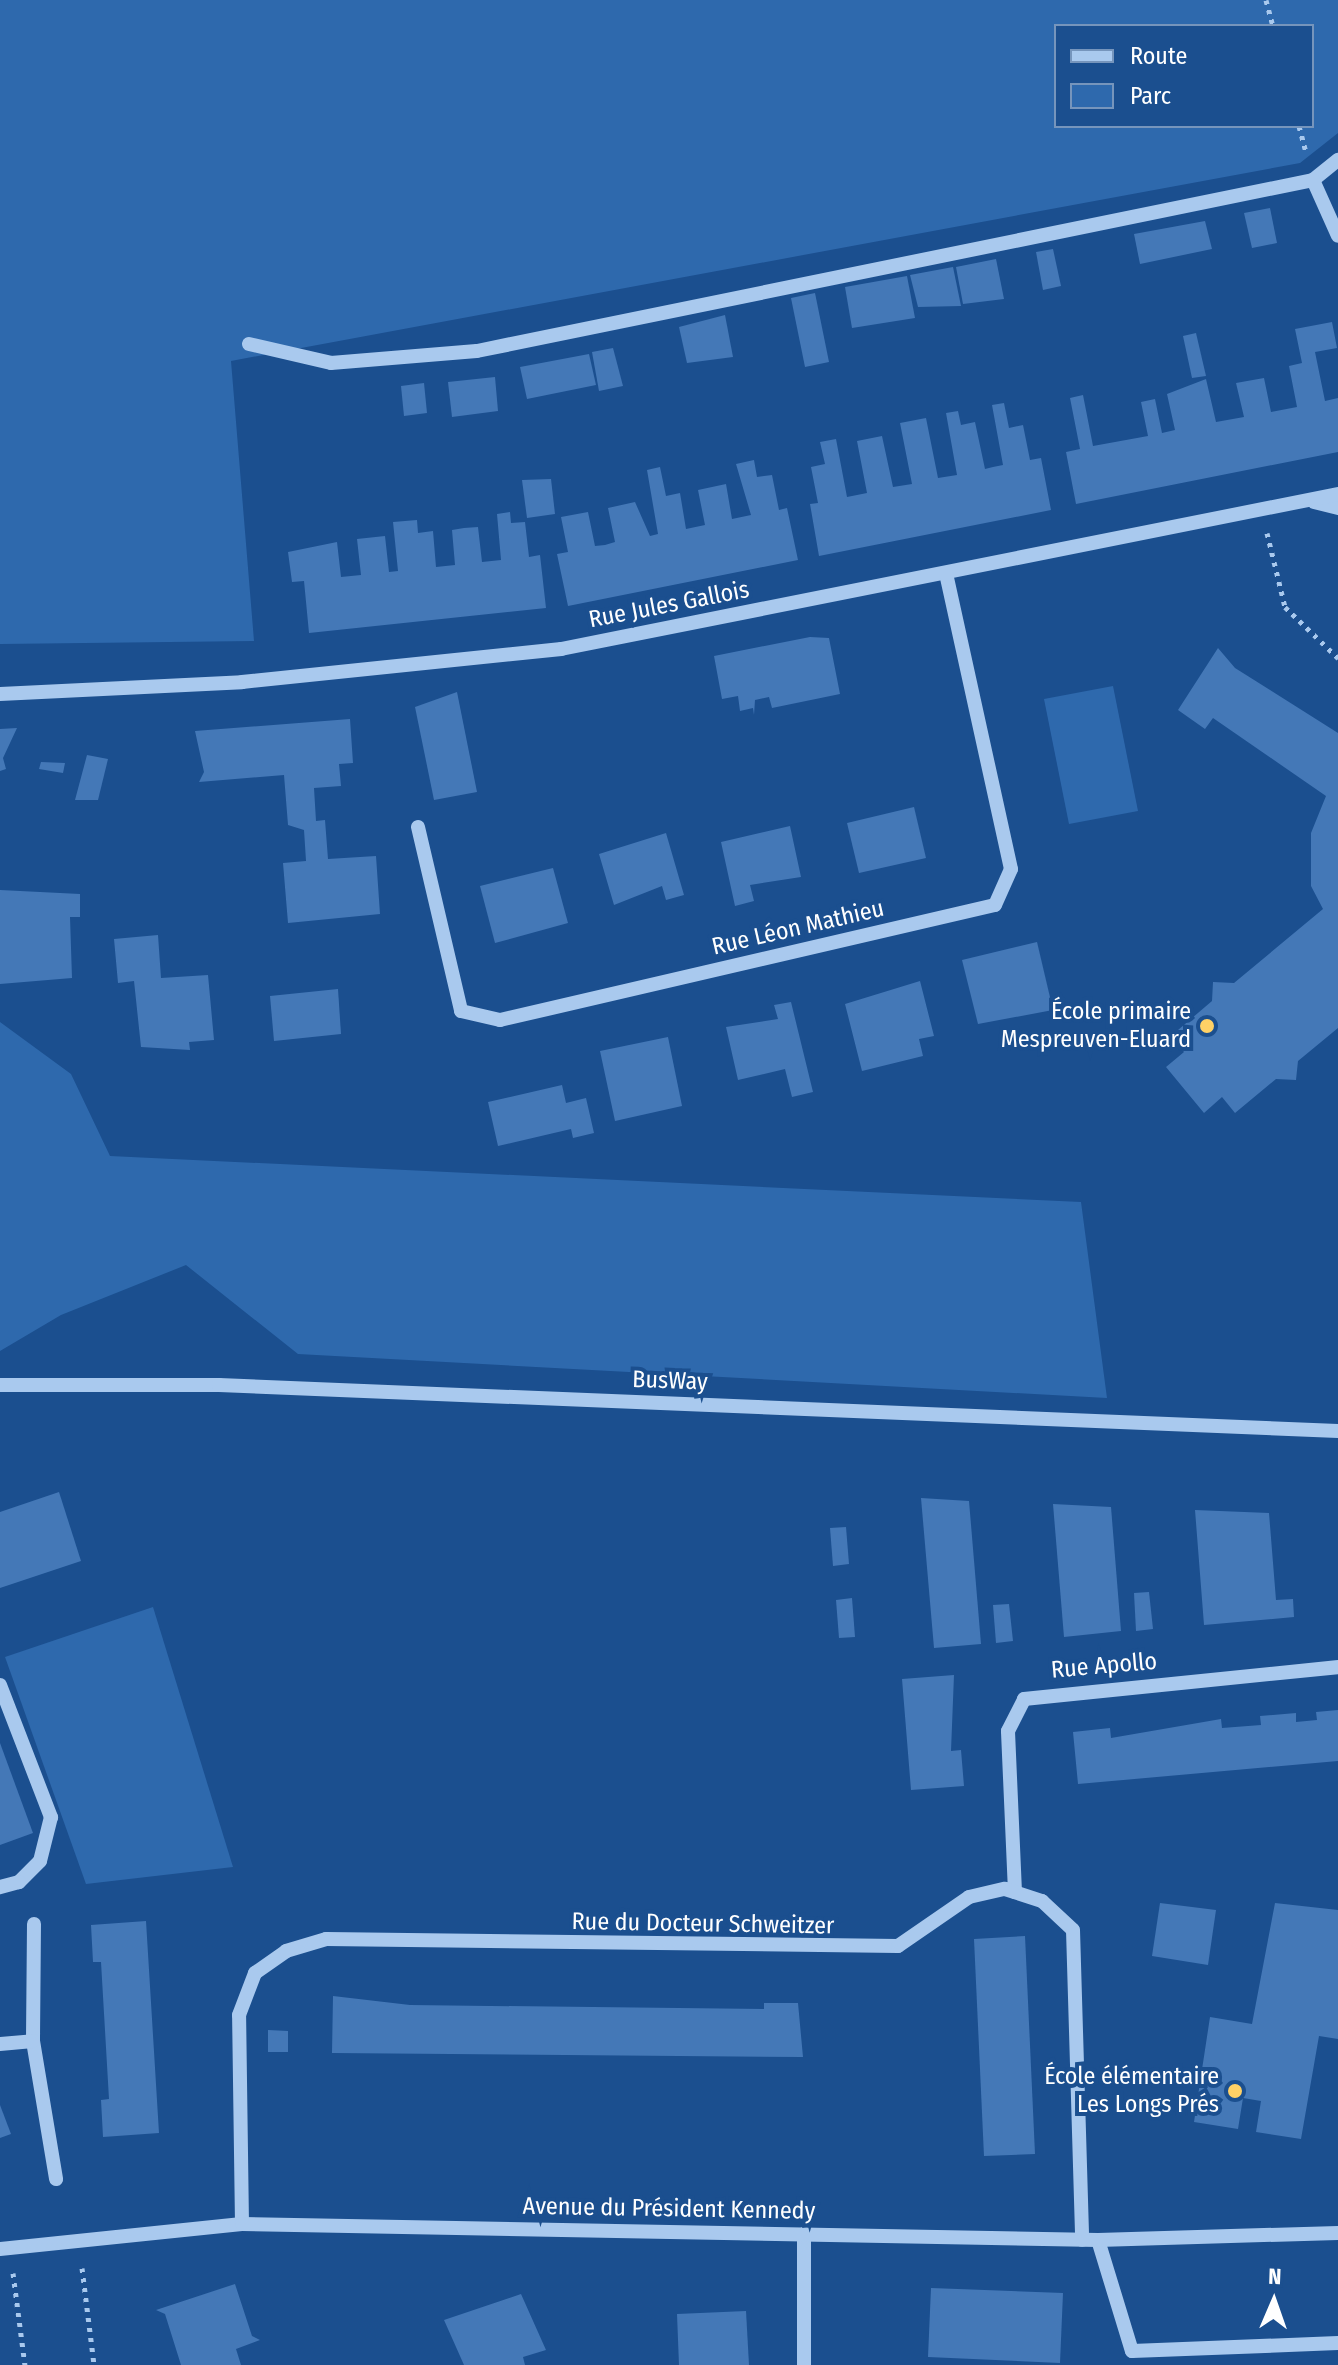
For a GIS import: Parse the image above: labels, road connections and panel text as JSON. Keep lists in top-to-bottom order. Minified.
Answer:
{"streets":{"street":["Rue Jules Gallois","Rue Léon Mathieu","BusWay","Rue Apollo","Rue du Docteur Schweitzer","Avenue du Président Kennedy"]},"crossings":[["Rue Jules Gallois","Rue Léon Mathieu"],["Rue Apollo","Rue du Docteur Schweitzer"],["Rue du Docteur Schweitzer","Avenue du Président Kennedy"]],"places":["École primaire Mespreuven-Eluard","École élémentaire Les Longs Prés"],"legend":["Route","Parc"],"north":"top"}
